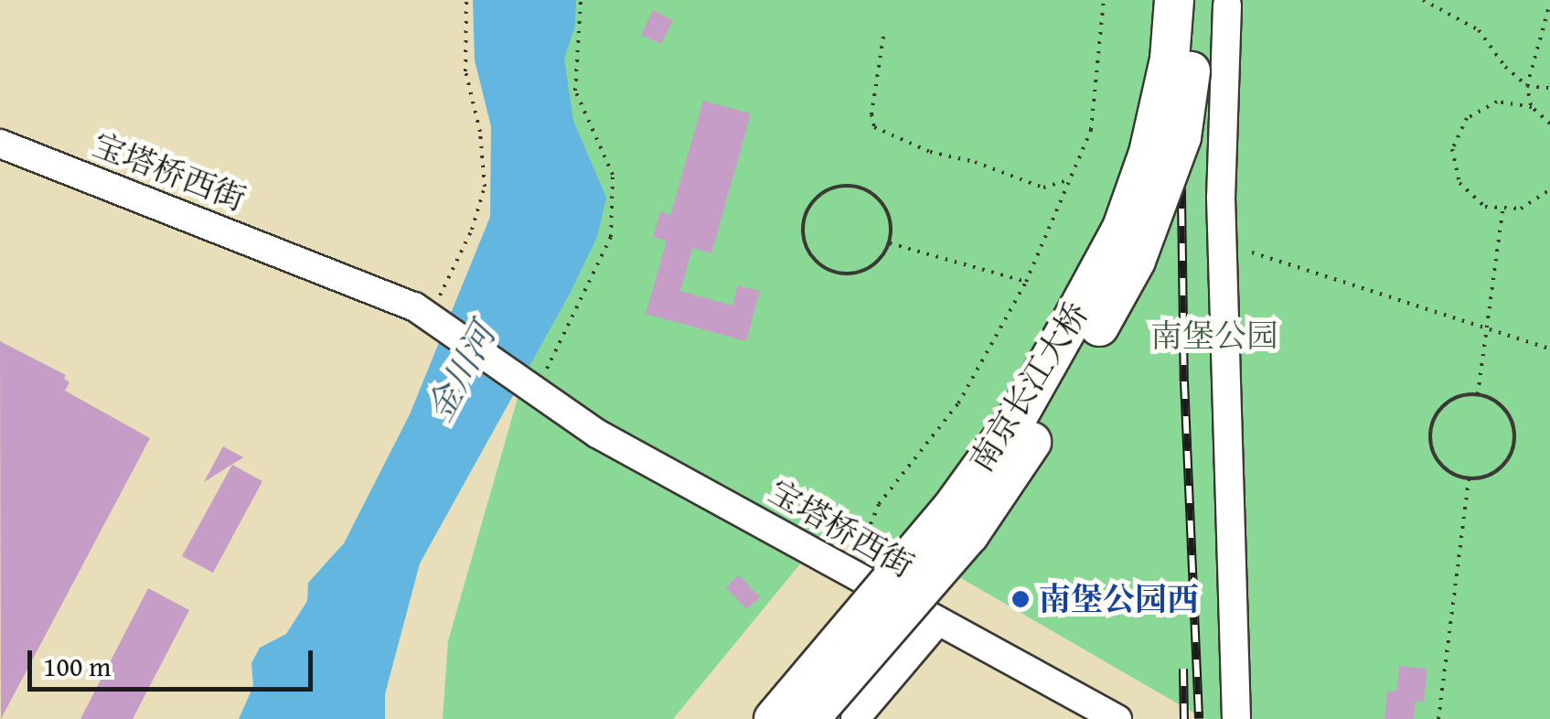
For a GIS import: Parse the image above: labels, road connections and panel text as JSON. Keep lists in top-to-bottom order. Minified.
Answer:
{"streets":{"highway":["南京长江大桥"],"street":["宝塔桥西街"]},"water":["金川河"],"parks":["南堡公园"],"places":["南堡公园西"],"scale_bar":"100 m"}
